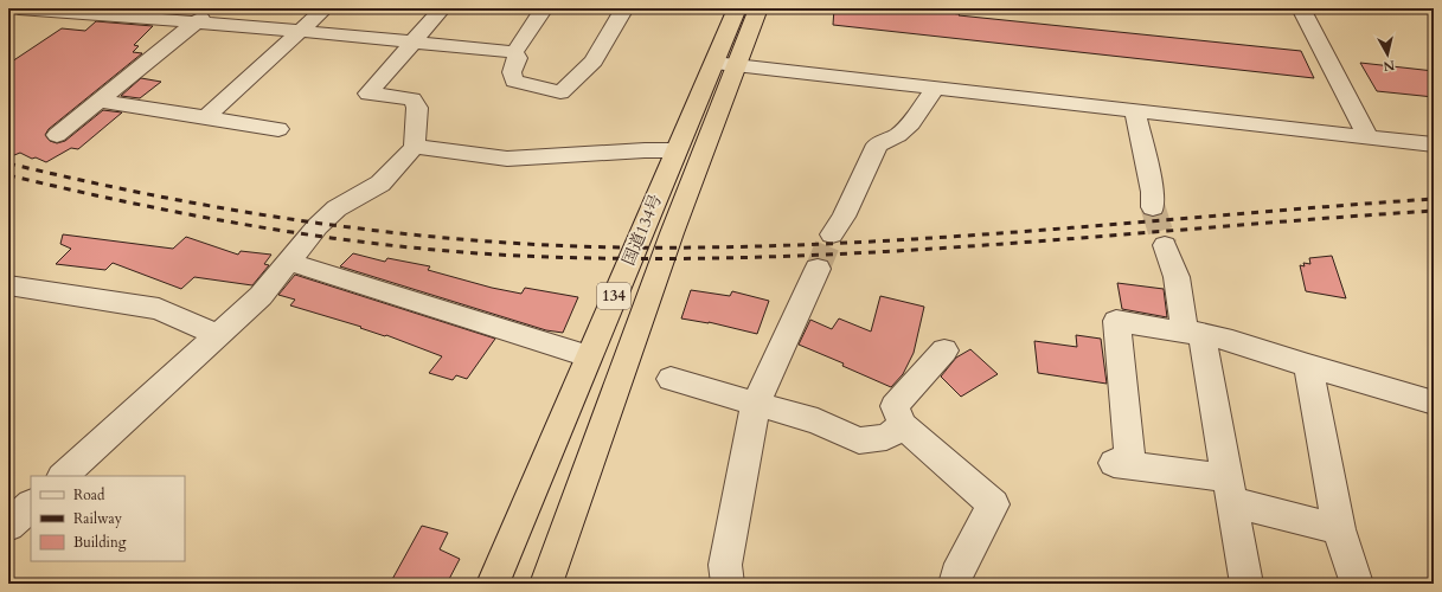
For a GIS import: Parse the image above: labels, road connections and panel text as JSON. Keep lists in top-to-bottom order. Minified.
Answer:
{"streets":{"highway":["国道134号","134"]},"legend":["Road","Railway","Building"],"north":"bottom"}
